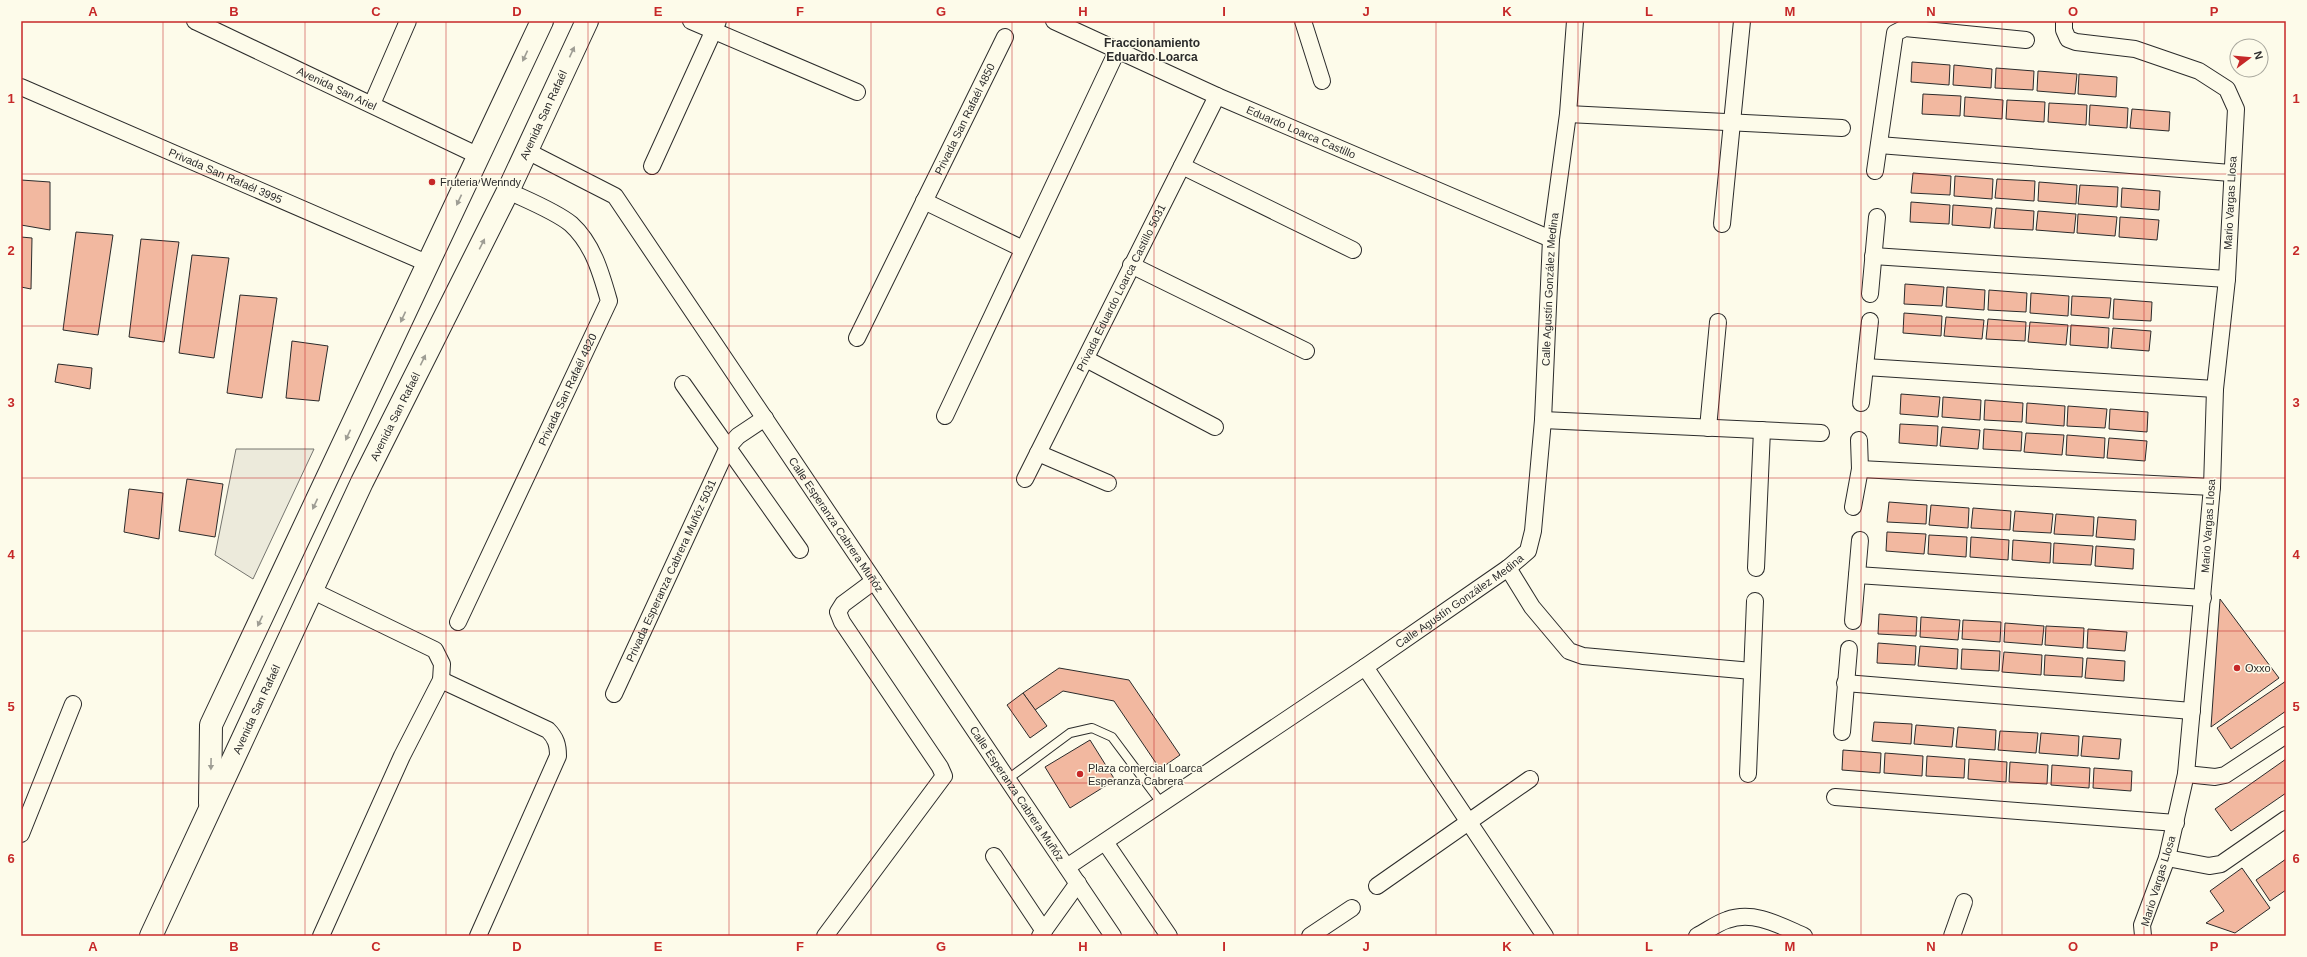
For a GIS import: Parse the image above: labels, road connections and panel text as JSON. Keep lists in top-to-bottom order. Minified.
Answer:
{"streets":{"main road":["Avenida San Rafaél"],"street":["Avenida San Ariel","Privada San Rafaél 4850","Eduardo Loarca Castillo","Privada San Rafaél 3995","Mario Vargas Llosa","Privada Eduardo Loarca Castillo 5031","Calle Agustín González Medina","Privada San Rafaél 4820","Calle Esperanza Cabrera Muñóz","Privada Esperanza Cabrera Muñóz 5031"]},"crossings":[["Avenida San Ariel","Avenida San Rafaél"],["Avenida San Rafaél","Privada San Rafaél 3995"],["Avenida San Rafaél","Privada San Rafaél 4820"],["Avenida San Rafaél","Calle Esperanza Cabrera Muñóz"],["Eduardo Loarca Castillo","Privada Eduardo Loarca Castillo 5031"],["Eduardo Loarca Castillo","Calle Agustín González Medina"],["Calle Agustín González Medina","Calle Esperanza Cabrera Muñóz"],["Calle Esperanza Cabrera Muñóz","Privada Esperanza Cabrera Muñóz 5031"]],"districts":["Fraccionamiento Eduardo Loarca"],"places":["Fruteria Wenndy","Oxxo","Plaza comercial Loarca Esperanza Cabrera"],"north":"right","grid":{"columns":["A","B","C","D","E","F","G","H","I","J","K","L","M","N","O","P"],"rows":["1","2","3","4","5","6"]}}
